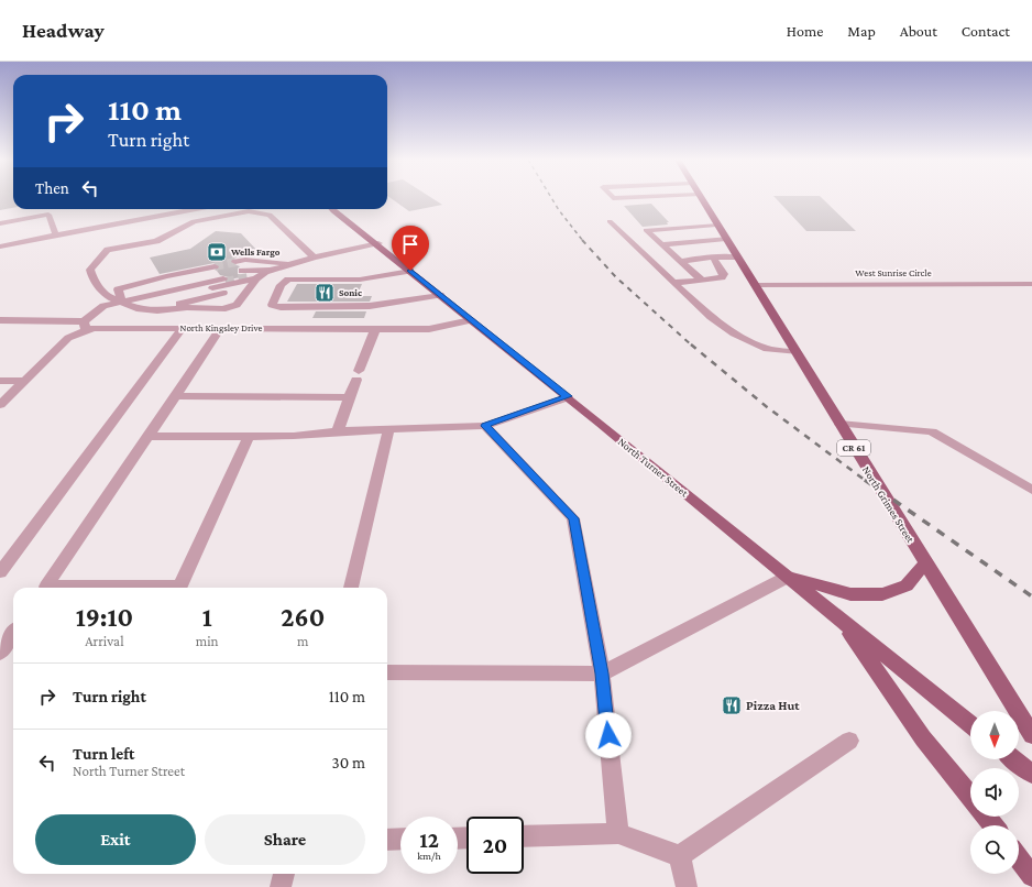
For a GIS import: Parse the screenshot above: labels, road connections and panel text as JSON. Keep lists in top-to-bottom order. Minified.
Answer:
{"streets":{"main road":["CR 61","North Turner Street","North Grimes Street"],"street":["West Sunrise Circle","North Kingsley Drive"]},"crossings":[["West Sunrise Circle","North Grimes Street"],["North Kingsley Drive","North Turner Street"]],"places":{"bank":["Wells Fargo"],"restaurant":["Sonic","Pizza Hut"]},"north":"bottom","page":{"header":"Headway","nav":["Home","Map","About","Contact"],"turn":["110 m","Turn right"],"then":"Then","eta":["19:10","Arrival","1","min","260","m"],"list":[{"name":"Turn right","value":"110 m"},{"name":"Turn left","note":"North Turner Street","value":"30 m"}],"buttons":["Exit","Share"],"speed":"12 km/h","limit":"20"}}
